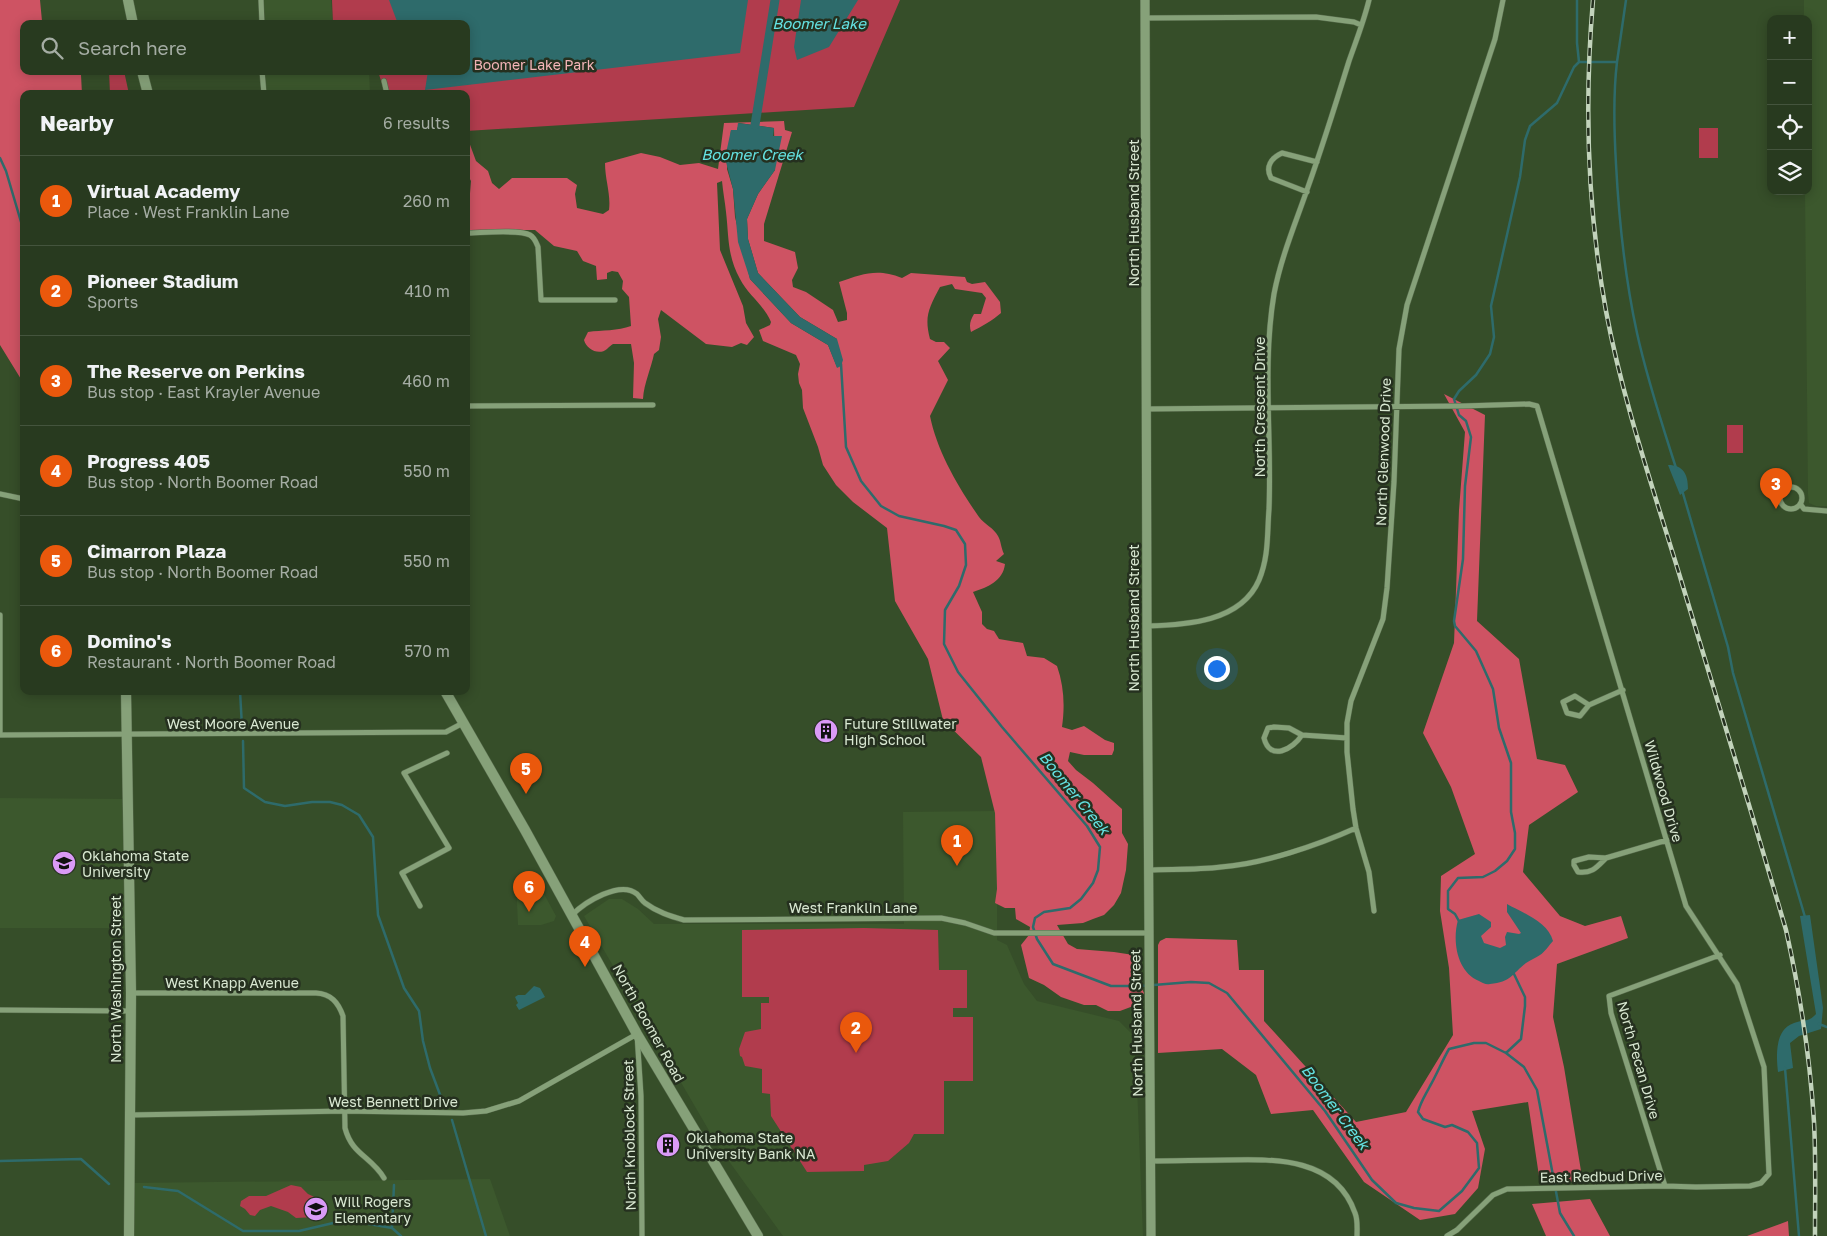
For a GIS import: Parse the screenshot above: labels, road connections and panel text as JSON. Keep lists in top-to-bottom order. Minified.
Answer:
{"streets":{"main road":["North Washington Street","North Boomer Road"],"street":["North Husband Street","North Crescent Drive","North Glenwood Drive","West Moore Avenue","Wildwood Drive","West Franklin Lane","West Knapp Avenue","North Pecan Drive","West Bennett Drive","North Knoblock Street","East Redbud Drive"]},"crossings":[["North Husband Street","North Crescent Drive"],["North Husband Street","West Franklin Lane"],["North Glenwood Drive","Wildwood Drive"],["West Moore Avenue","North Washington Street"],["West Moore Avenue","North Boomer Road"],["Wildwood Drive","North Pecan Drive"],["Wildwood Drive","East Redbud Drive"],["West Franklin Lane","North Boomer Road"],["North Washington Street","West Knapp Avenue"],["North Washington Street","West Bennett Drive"],["West Knapp Avenue","West Bennett Drive"],["North Boomer Road","West Bennett Drive"],["North Boomer Road","North Knoblock Street"],["North Pecan Drive","East Redbud Drive"],["West Bennett Drive","North Knoblock Street"]],"water":["Boomer Lake","Boomer Creek"],"parks":["Boomer Lake Park"],"places":{"building":["Future Stillwater High School","Oklahoma State University Bank NA"],"school or university":["Oklahoma State University","Will Rogers Elementary"]},"page":{"map_buttons":["+","−"],"search":"Search here","heading":["Nearby","6 results"],"list":[{"mark":"1","name":"Virtual Academy","note":"Place · West Franklin Lane","value":"260 m"},{"mark":"2","name":"Pioneer Stadium","note":"Sports","value":"410 m"},{"mark":"3","name":"The Reserve on Perkins","note":"Bus stop · East Krayler Avenue","value":"460 m"},{"mark":"4","name":"Progress 405","note":"Bus stop · North Boomer Road","value":"550 m"},{"mark":"5","name":"Cimarron Plaza","note":"Bus stop · North Boomer Road","value":"550 m"},{"mark":"6","name":"Domino's","note":"Restaurant · North Boomer Road","value":"570 m"}],"pins":["3","5","1","6","4","2"]}}
